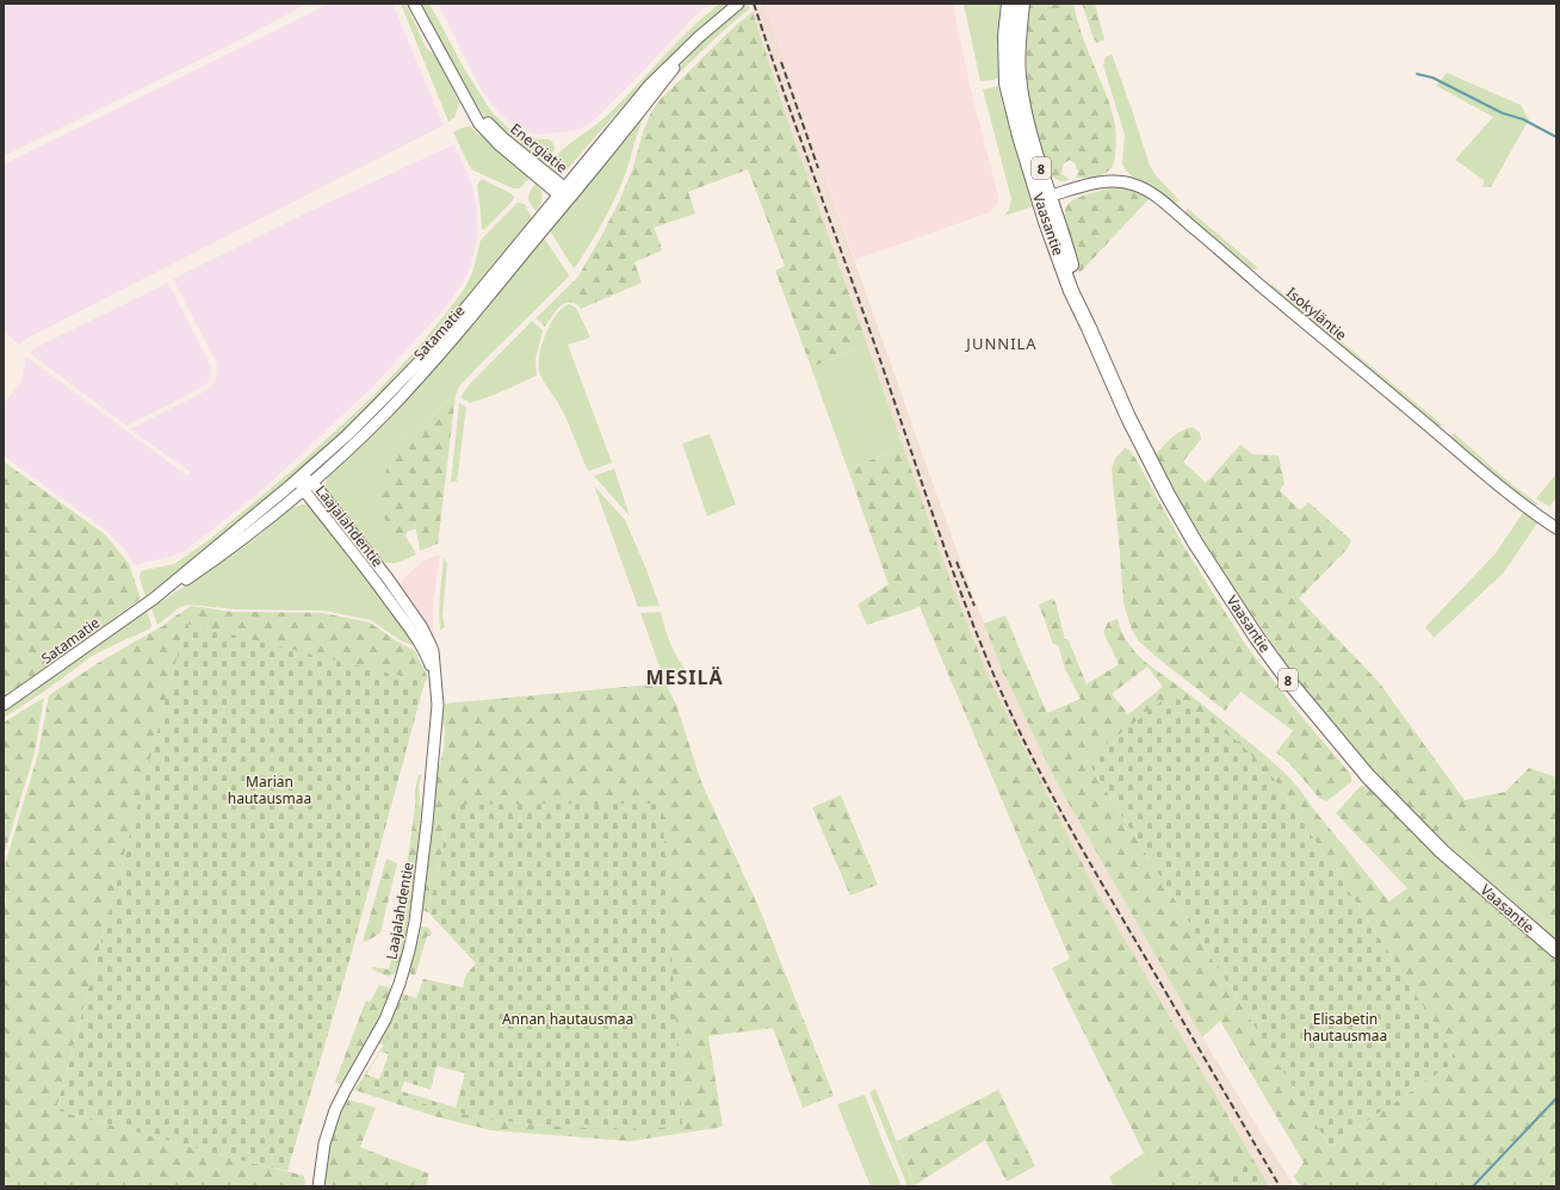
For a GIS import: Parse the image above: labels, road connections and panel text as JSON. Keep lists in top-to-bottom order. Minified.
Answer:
{"streets":{"highway":["8","Vaasantie"],"street":["Energiatie","Isokyläntie","Satamatie","Laajalahdentie"]},"crossings":[["Energiatie","Satamatie"],["Vaasantie","Isokyläntie"],["Satamatie","Laajalahdentie"]],"districts":["JUNNILA","MESILÄ"],"parks":["Marian hautausmaa","Annan hautausmaa","Elisabetin hautausmaa"]}
